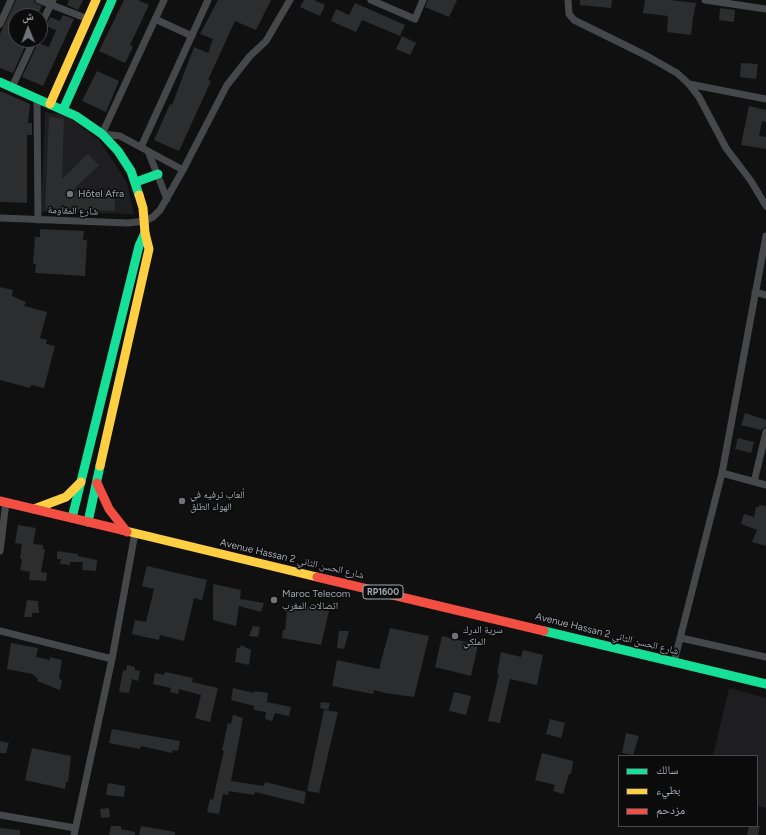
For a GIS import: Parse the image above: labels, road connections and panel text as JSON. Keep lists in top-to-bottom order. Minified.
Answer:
{"streets":{"main road":["Avenue Hassan 2 شارع الحسن الثاني","RP1600"],"street":["شارع المقاومة"]},"places":["Hôtel Afra","ألعاب ترفيه في الهواء الطلق","Maroc Telecom اتصالات المغرب","سرية الدرك الملكي"],"legend":["سالك","بطيء","مزدحم"],"north":"top"}
